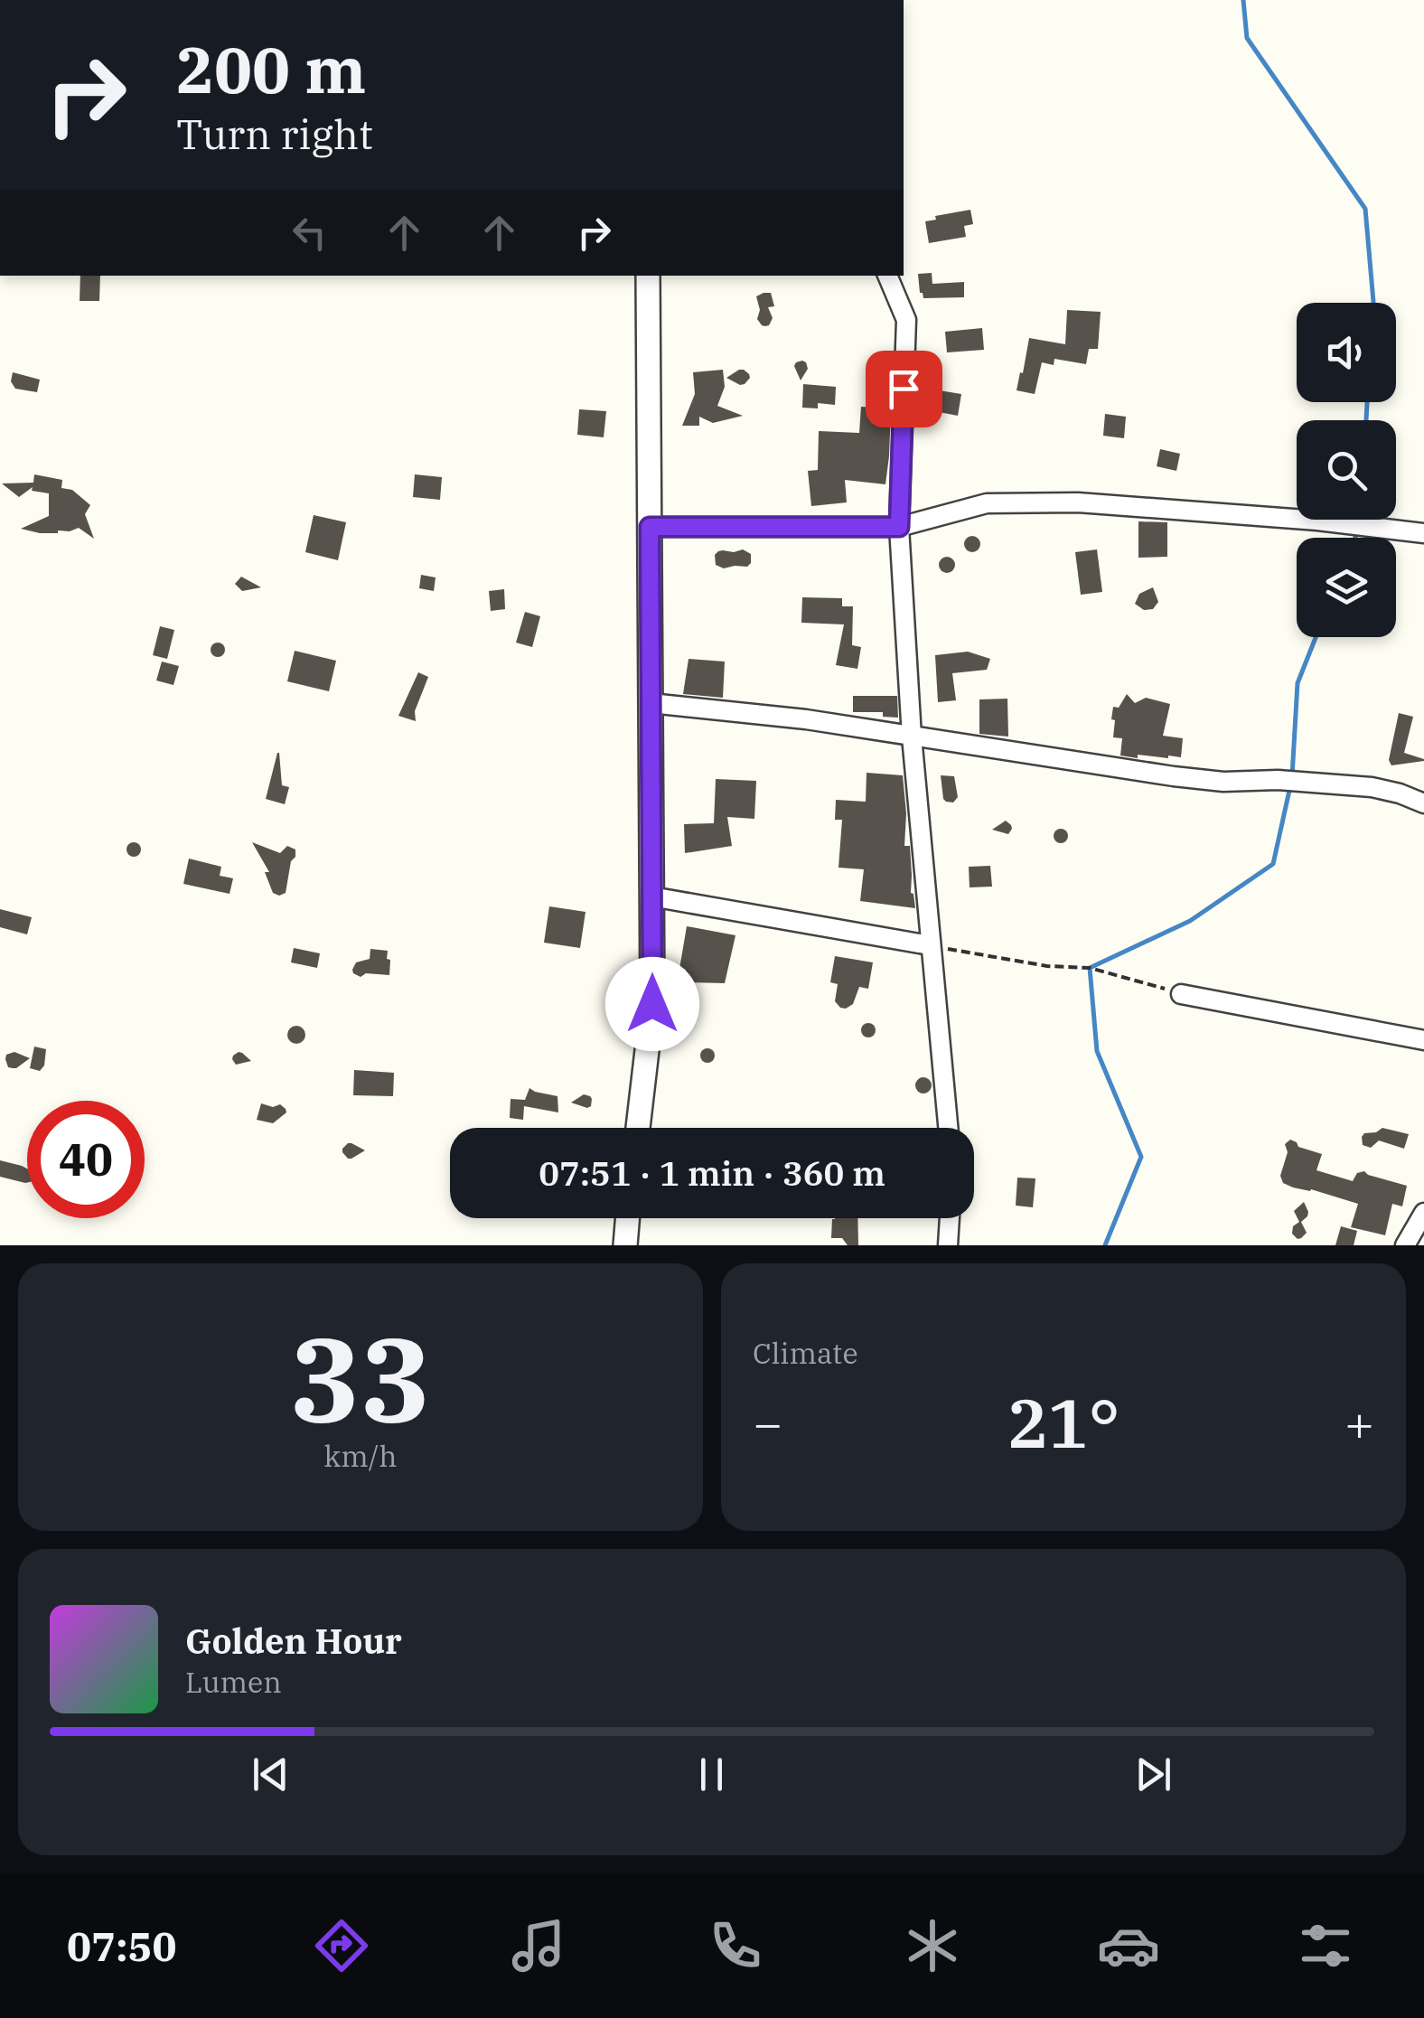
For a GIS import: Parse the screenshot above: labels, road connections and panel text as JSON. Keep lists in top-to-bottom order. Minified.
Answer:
{"page":{"turn":["200 m","Turn right"],"limit":"40","trip":"07:51 · 1 min · 360 m","tile":[["33","km/h"],"Climate"],"heat":["−","21°","+"],"song":["Golden Hour","Lumen"],"tabs":"07:50"}}
